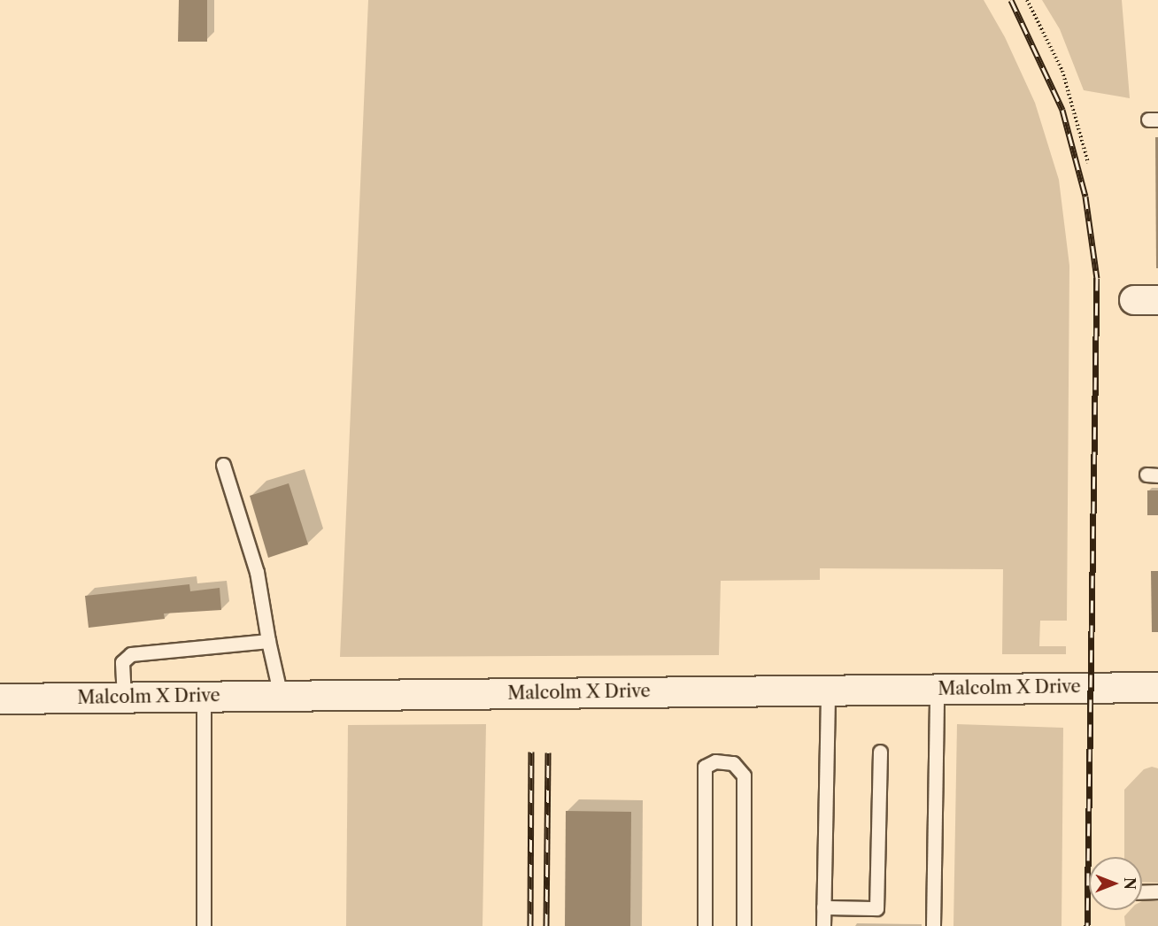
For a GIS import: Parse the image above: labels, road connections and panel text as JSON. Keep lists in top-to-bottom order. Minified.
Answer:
{"streets":{"street":["Malcolm X Drive"]},"north":"right"}
